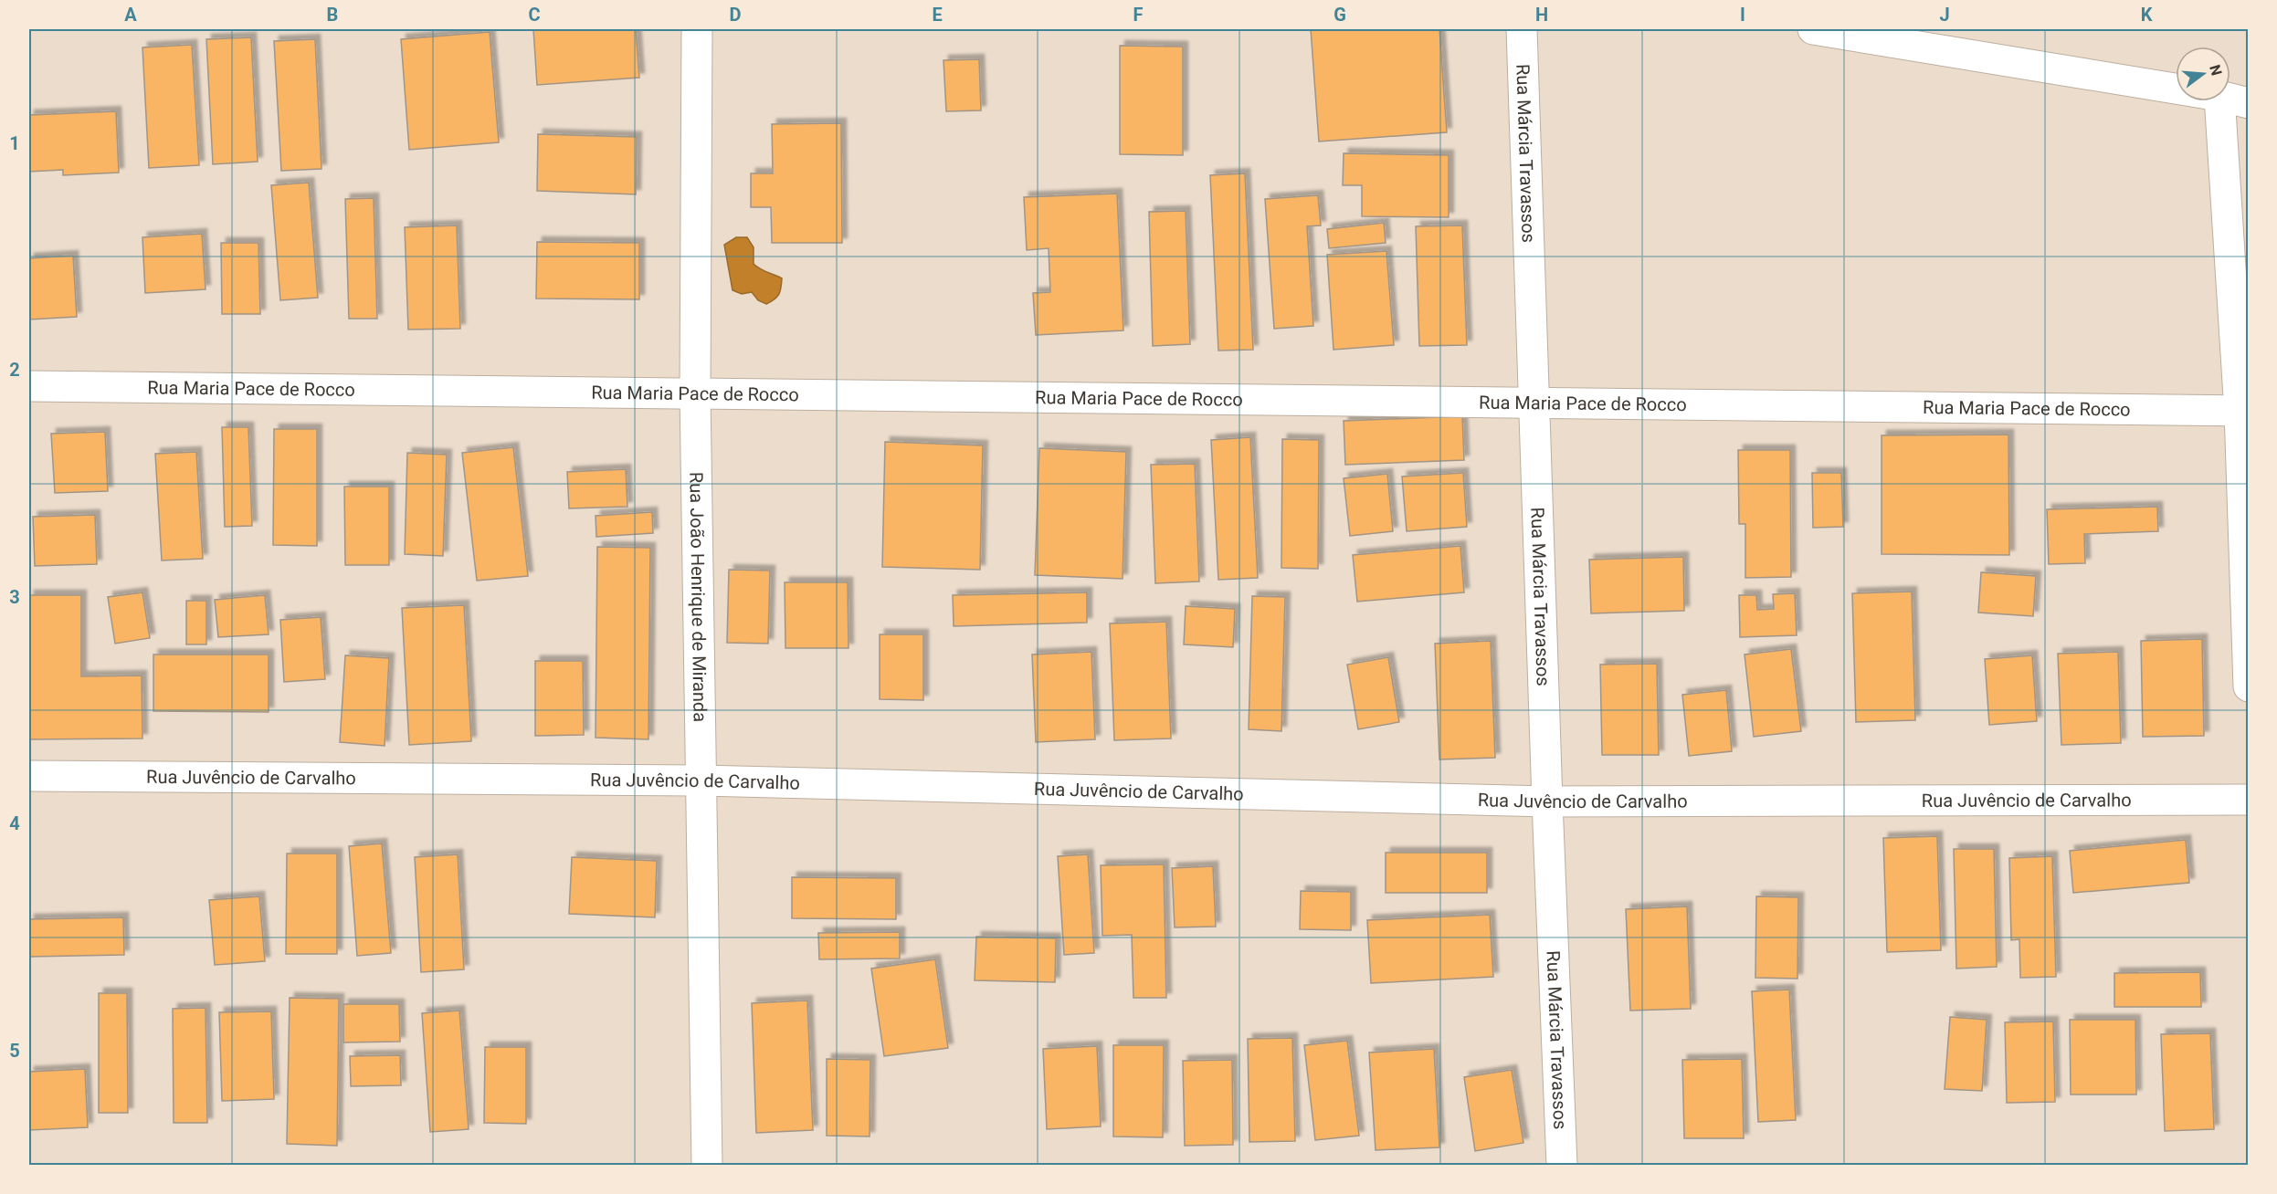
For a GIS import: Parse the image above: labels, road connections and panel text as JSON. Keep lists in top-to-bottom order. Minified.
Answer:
{"streets":{"street":["Rua Márcia Travassos","Rua Maria Pace de Rocco","Rua João Henrique de Miranda","Rua Juvêncio de Carvalho"]},"crossings":[["Rua Márcia Travassos","Rua Maria Pace de Rocco"],["Rua Márcia Travassos","Rua Juvêncio de Carvalho"],["Rua Maria Pace de Rocco","Rua João Henrique de Miranda"],["Rua João Henrique de Miranda","Rua Juvêncio de Carvalho"]],"north":"right","grid":{"columns":["A","B","C","D","E","F","G","H","I","J","K"],"rows":["1","2","3","4","5"]}}
